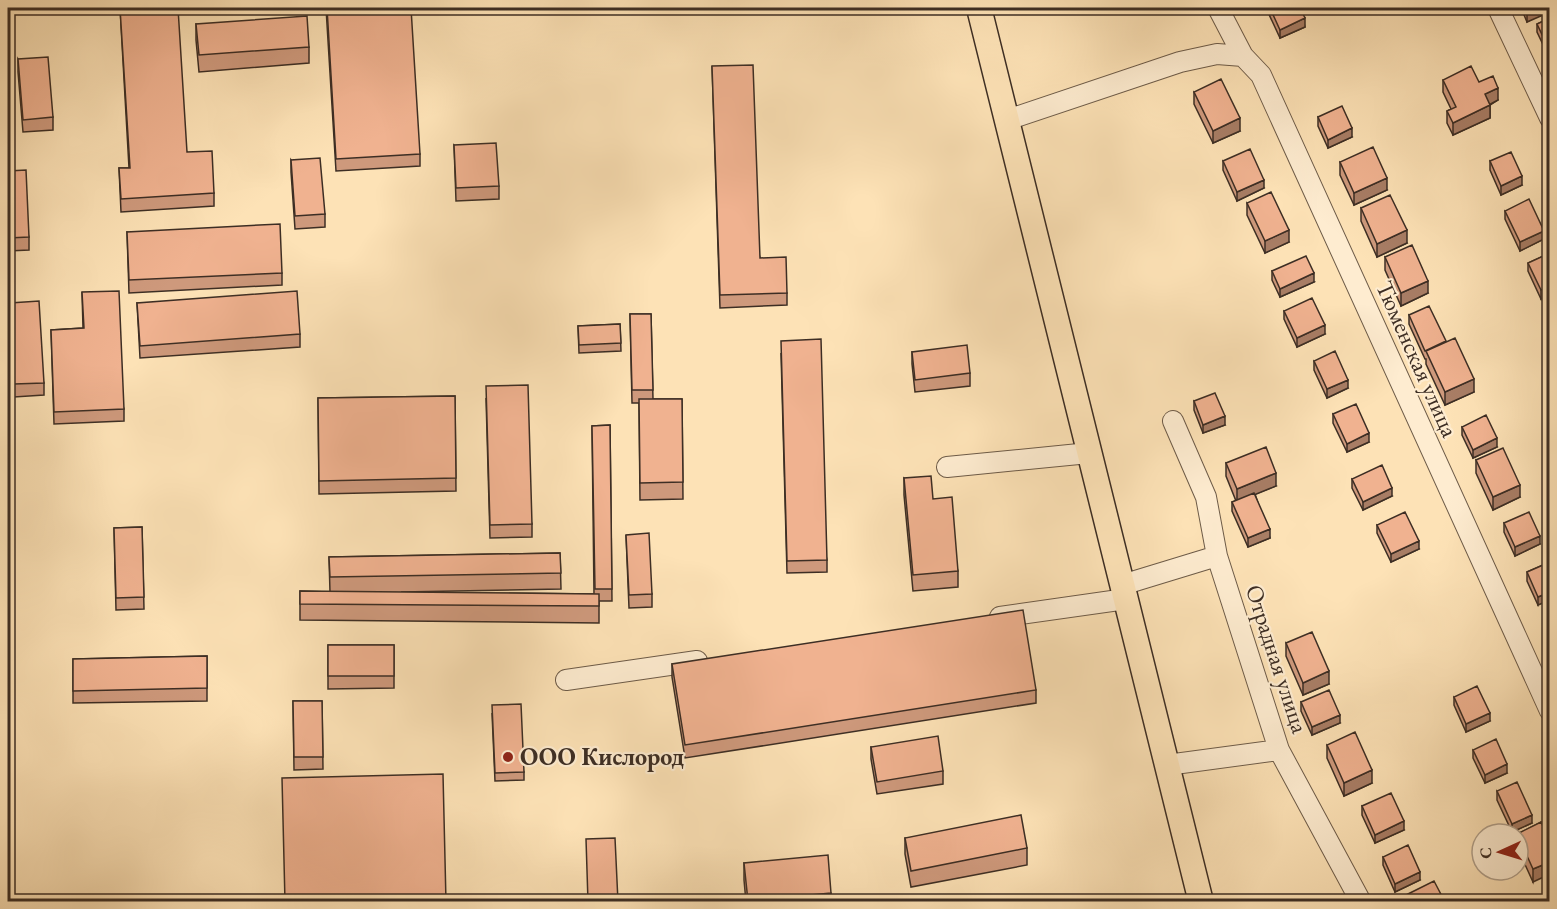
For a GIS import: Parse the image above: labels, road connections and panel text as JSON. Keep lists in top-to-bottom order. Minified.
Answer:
{"streets":{"street":["Тюменская улица","Отрадная улица"]},"places":["ООО Кислород"],"north":"left"}
